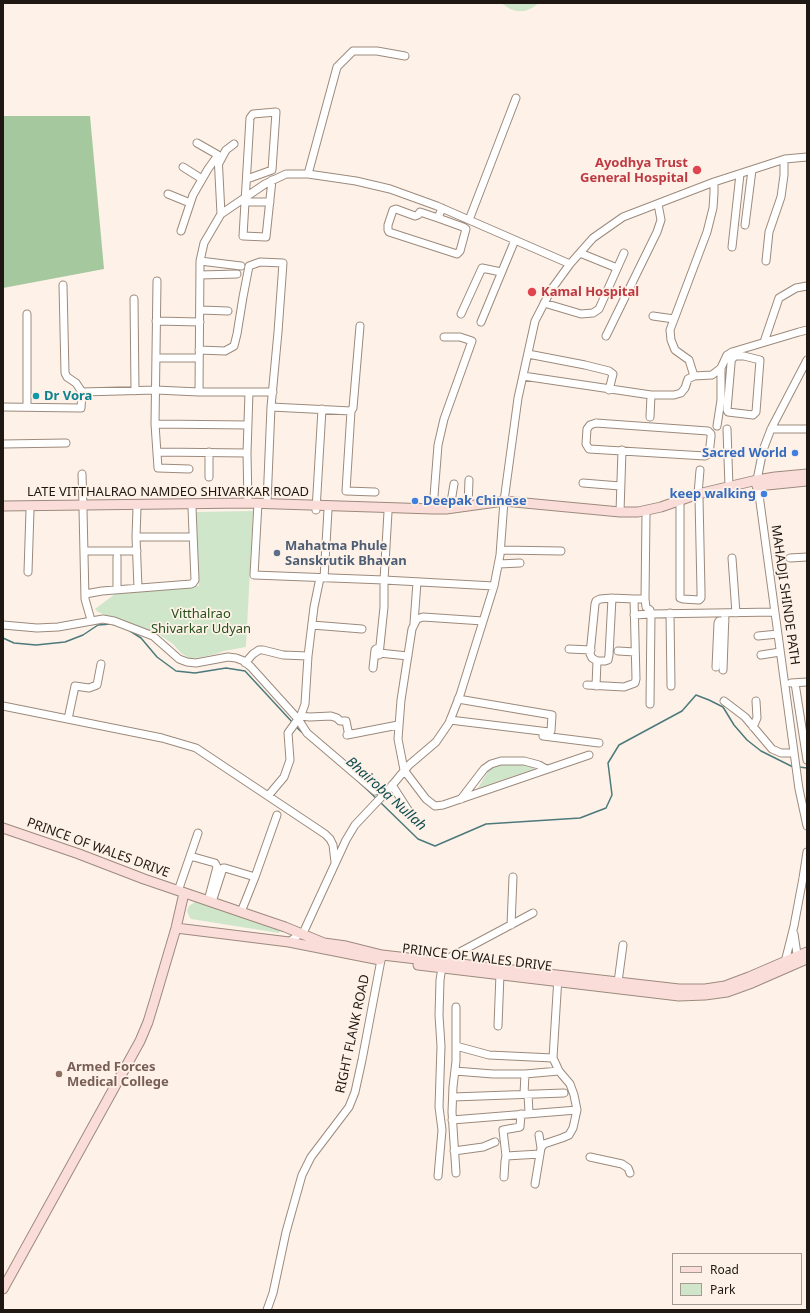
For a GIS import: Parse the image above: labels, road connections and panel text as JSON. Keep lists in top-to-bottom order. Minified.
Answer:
{"streets":{"street":["LATE VITTHALRAO NAMDEO SHIVARKAR ROAD","MAHADJI SHINDE PATH","PRINCE OF WALES DRIVE","RIGHT FLANK ROAD"]},"crossings":[["LATE VITTHALRAO NAMDEO SHIVARKAR ROAD","MAHADJI SHINDE PATH"],["PRINCE OF WALES DRIVE","RIGHT FLANK ROAD"]],"water":["Bhairoba Nullah"],"parks":["Vitthalrao Shivarkar Udyan"],"places":["Ayodhya Trust General Hospital","Kamal Hospital","Dr Vora","Sacred World","keep walking","Deepak Chinese","Mahatma Phule Sanskrutik Bhavan","Armed Forces Medical College"],"legend":["Road","Park"]}
